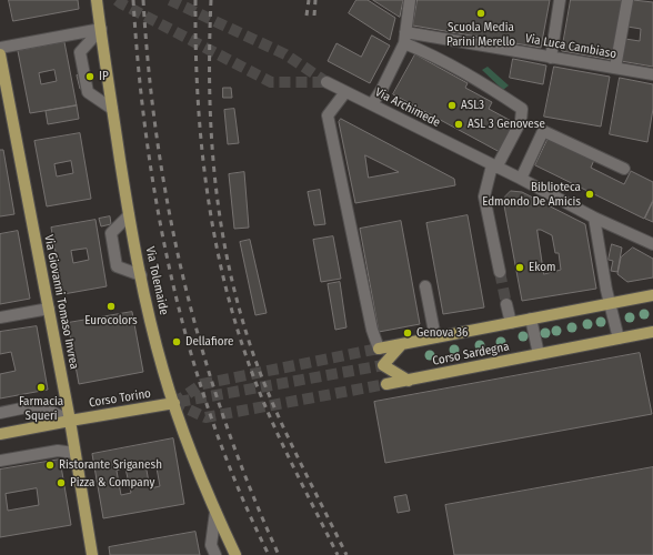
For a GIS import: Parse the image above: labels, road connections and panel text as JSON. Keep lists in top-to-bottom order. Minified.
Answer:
{"streets":{"main road":["Via Tolemaide","Via Giovanni Tomaso Invrea","Corso Sardegna","Corso Torino"],"street":["Via Luca Cambiaso","Via Archimede"]},"crossings":[["Via Tolemaide","Corso Torino"],["Via Giovanni Tomaso Invrea","Corso Torino"]],"places":["Scuola Media Parini Merello","IP","ASL3","ASL 3 Genovese","Biblioteca Edmondo De Amicis","Ekom","Eurocolors","Genova 36","Dellafiore","Farmacia Squeri","Ristorante Sriganesh","Pizza & Company"]}
